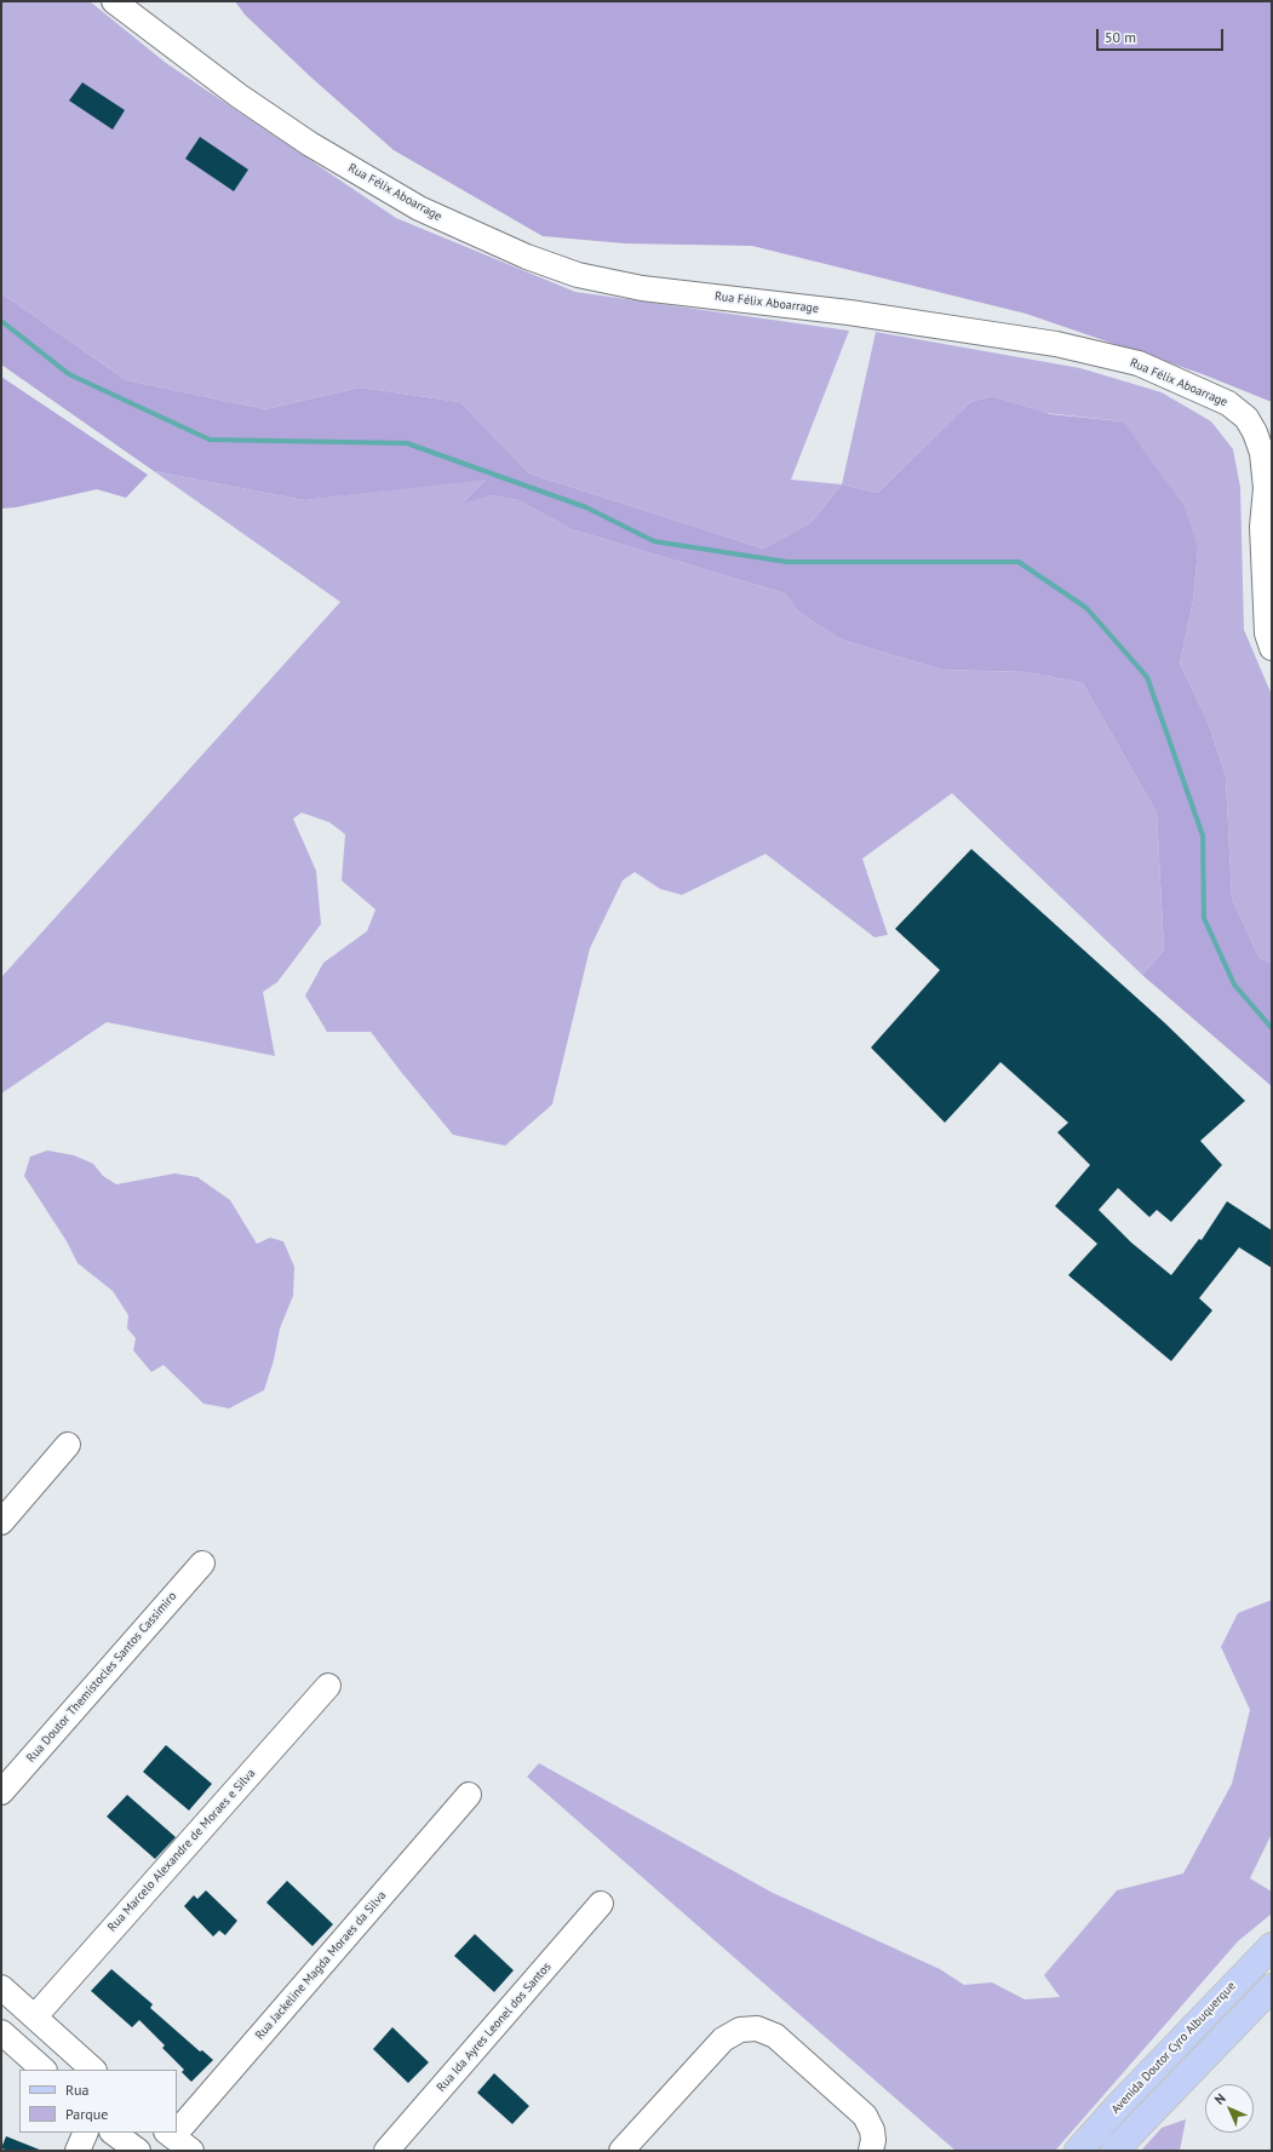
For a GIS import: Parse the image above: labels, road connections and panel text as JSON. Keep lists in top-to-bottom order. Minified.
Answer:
{"streets":{"main road":["Avenida Doutor Cyro Albuquerque"],"street":["Rua Félix Aboarrage","Rua Doutor Themístocles Santos Cassimiro","Rua Marcelo Alexandre de Moraes e Silva","Rua Jackeline Magda Moraes da Silva","Rua Ida Ayres Leonel dos Santos"]},"legend":["Rua","Parque"],"scale_bar":"50 m","north":"top left"}
